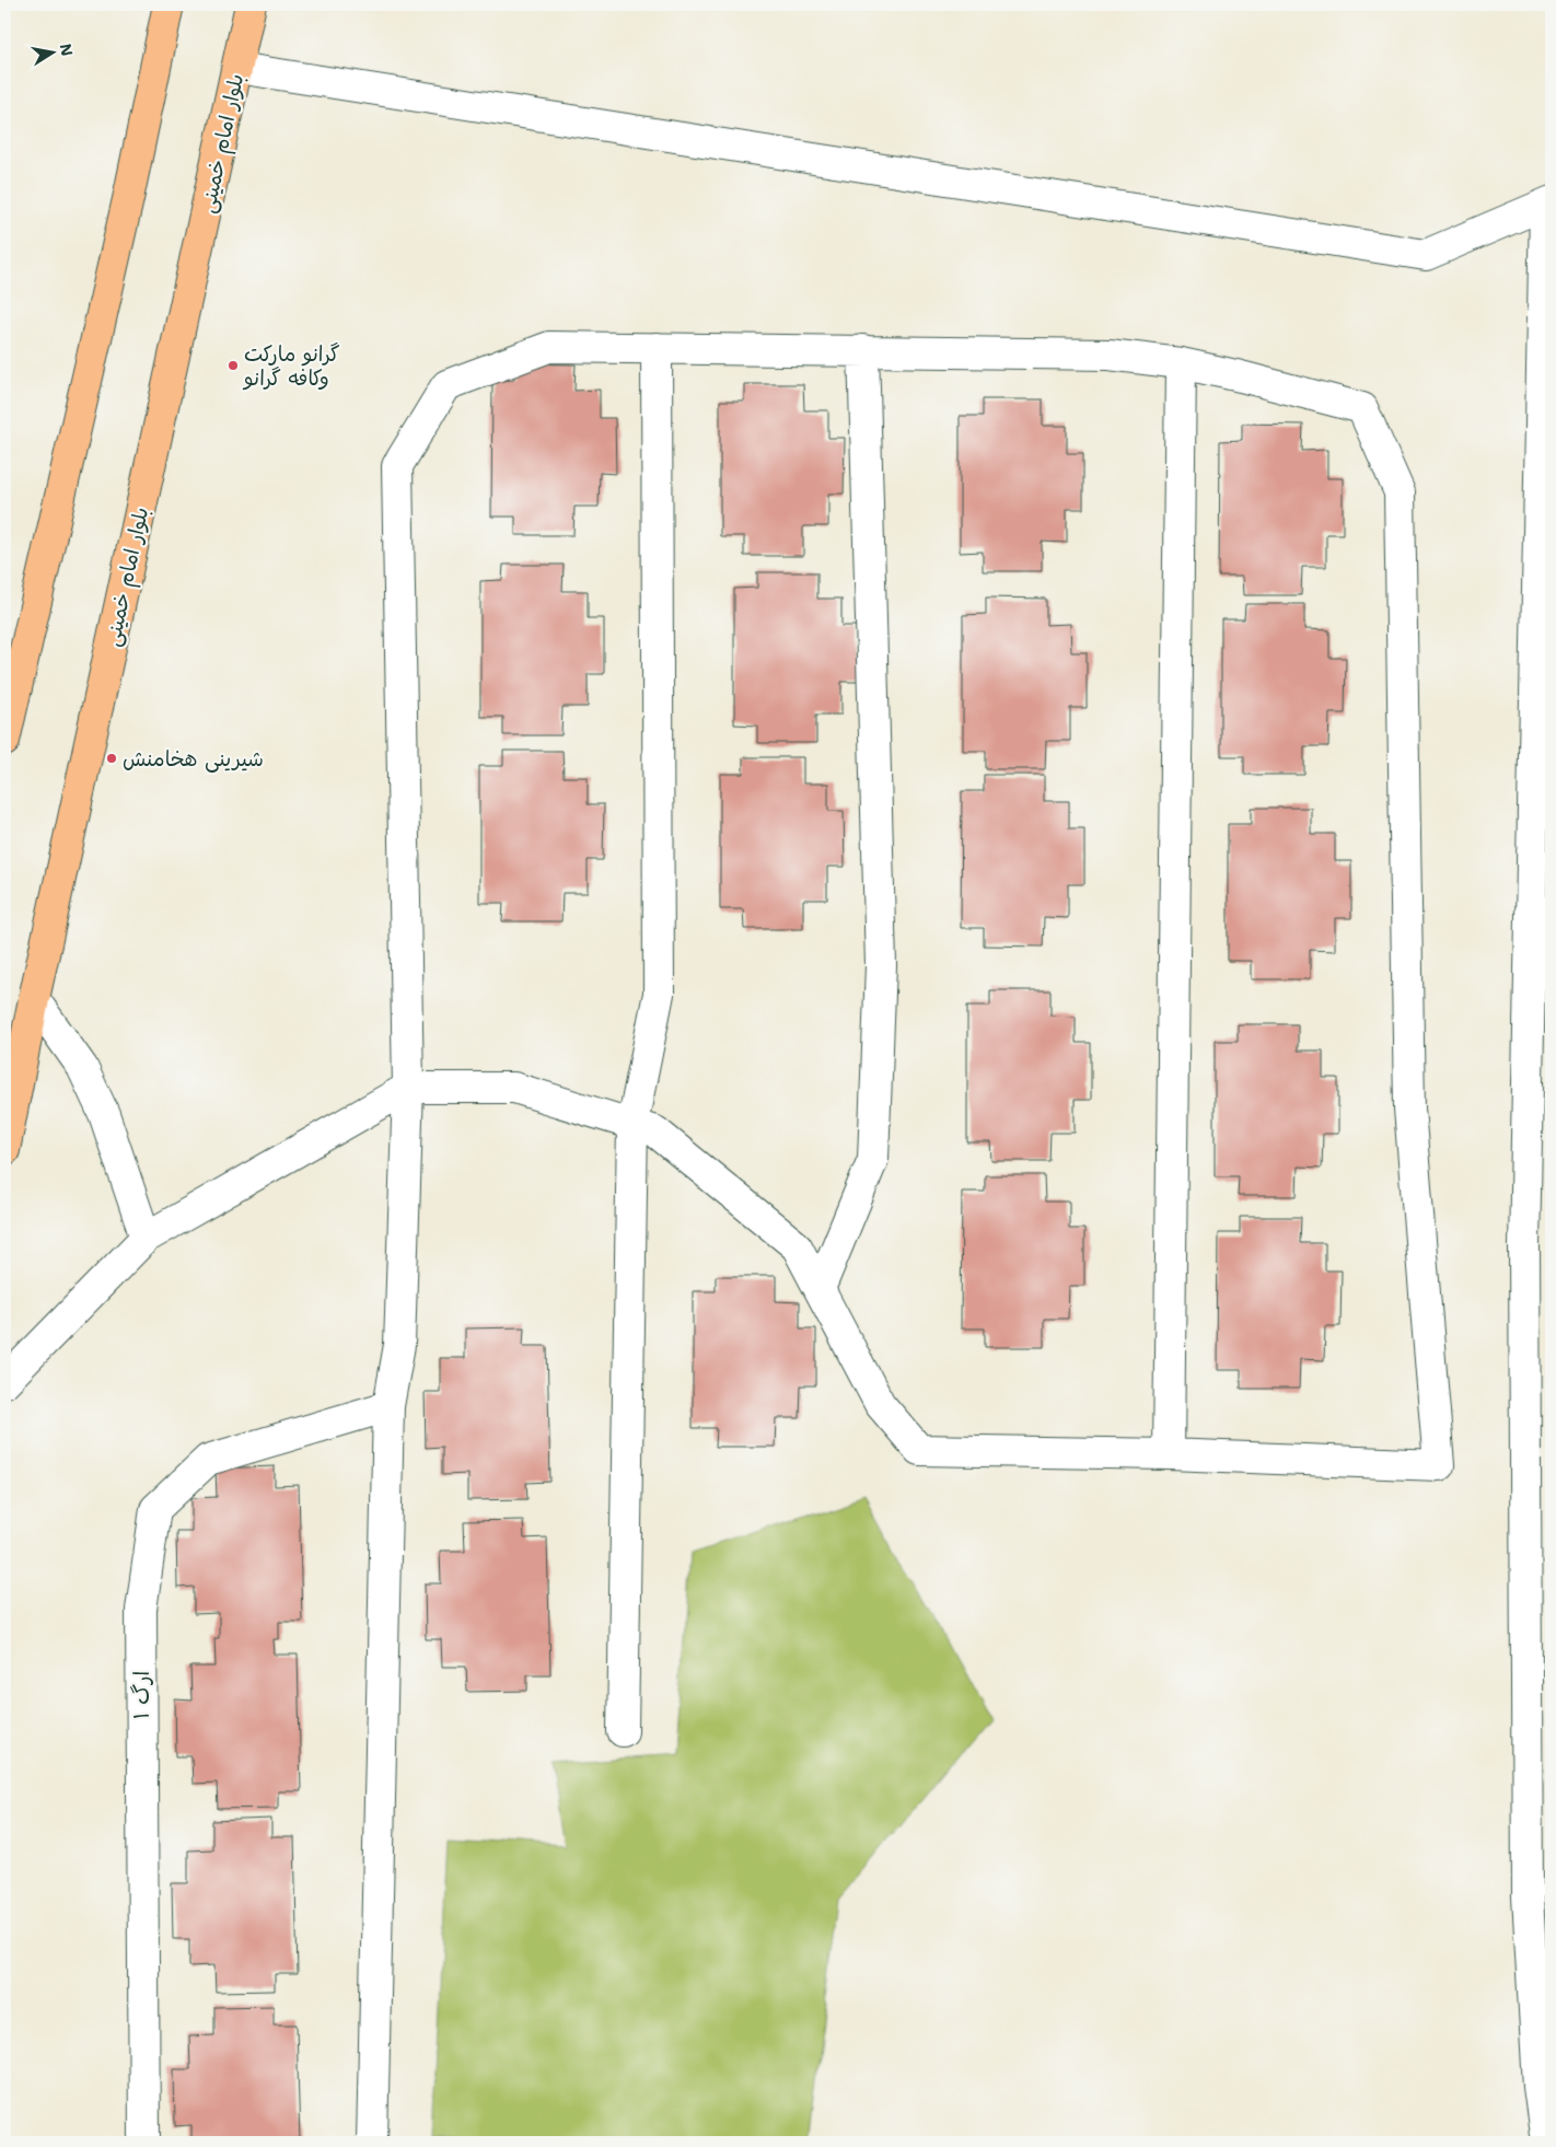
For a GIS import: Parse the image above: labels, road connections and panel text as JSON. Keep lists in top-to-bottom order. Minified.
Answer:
{"streets":{"main road":["بلوار امام خمینی"],"street":["ارگ ۱"]},"places":["گرانو مارکت وکافه گرانو","شیرینی هخامنش"],"north":"right"}
